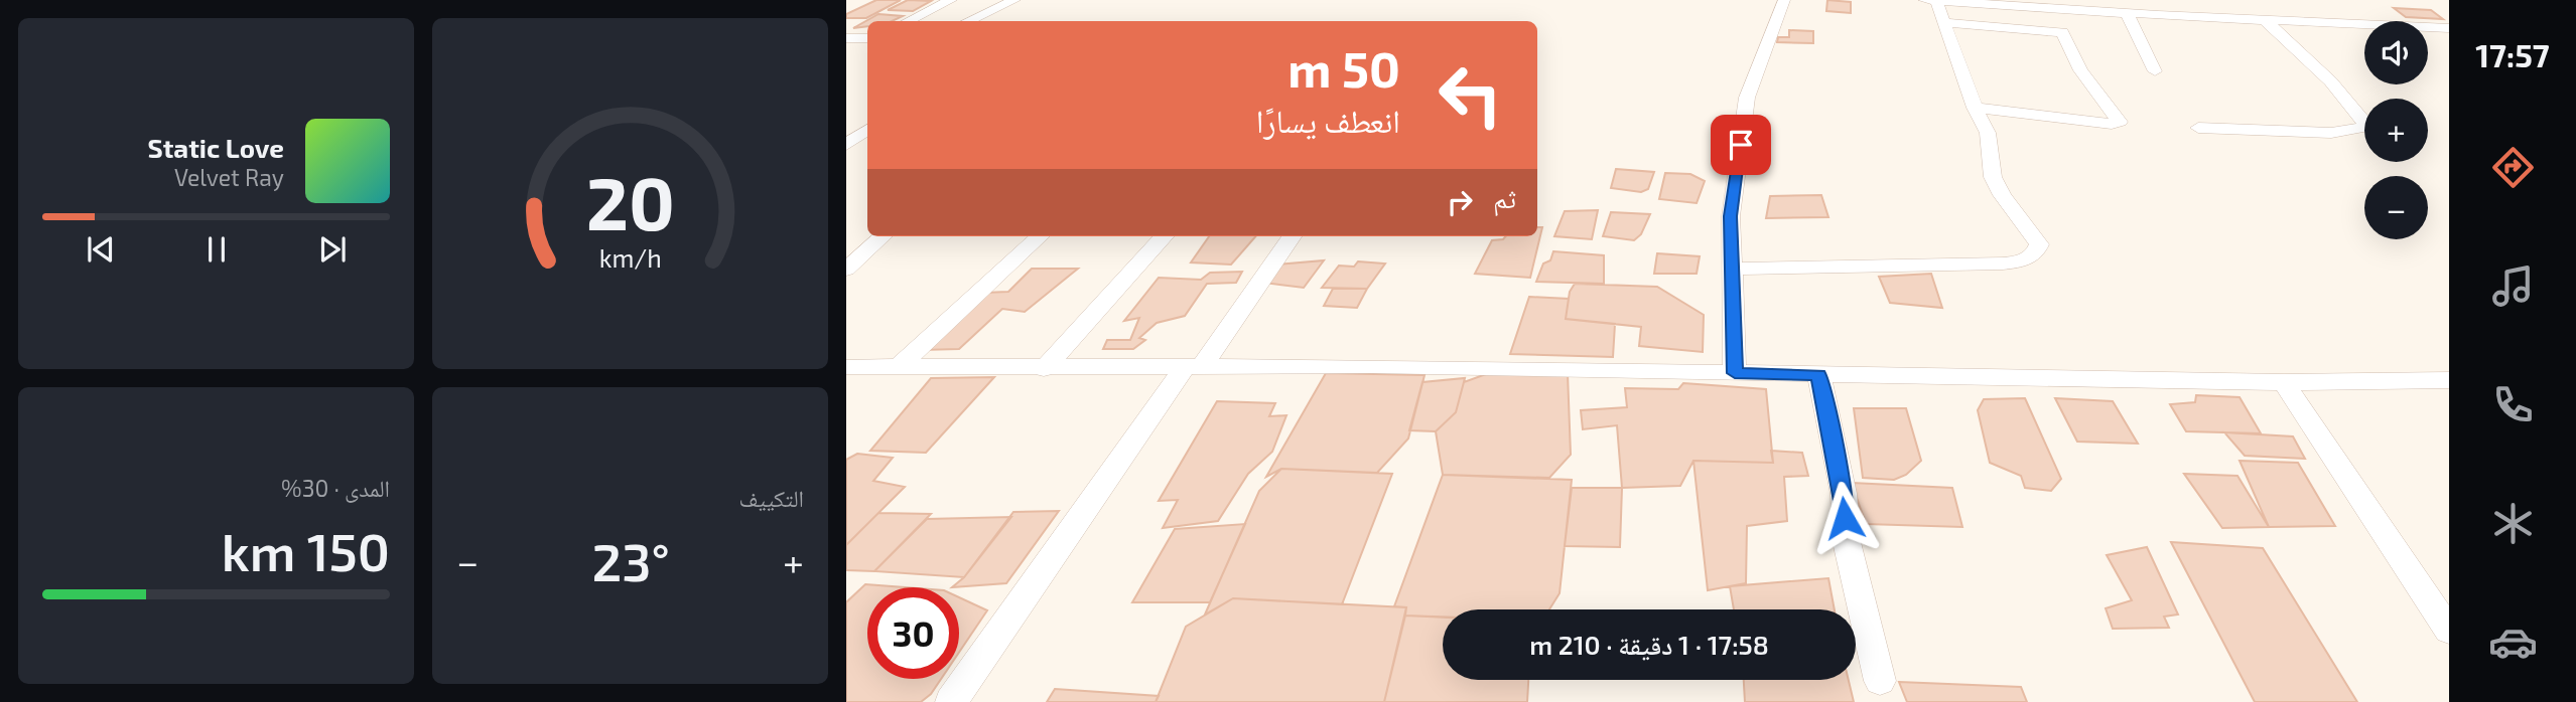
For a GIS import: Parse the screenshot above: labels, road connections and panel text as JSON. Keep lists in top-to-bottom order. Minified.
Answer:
{"page":{"tabs":"17:57","map_buttons":["+","−"],"turn":["50 m","انعطف يسارًا"],"song":["Static Love","Velvet Ray"],"then":"ثم","tile":["التكييف",["المدى · 30%","150 km"]],"heat":["−","23°","+"],"limit":"30","trip":"17:58 · 1 دقيقة · 210 m","gauge":["20","km/h"]}}
